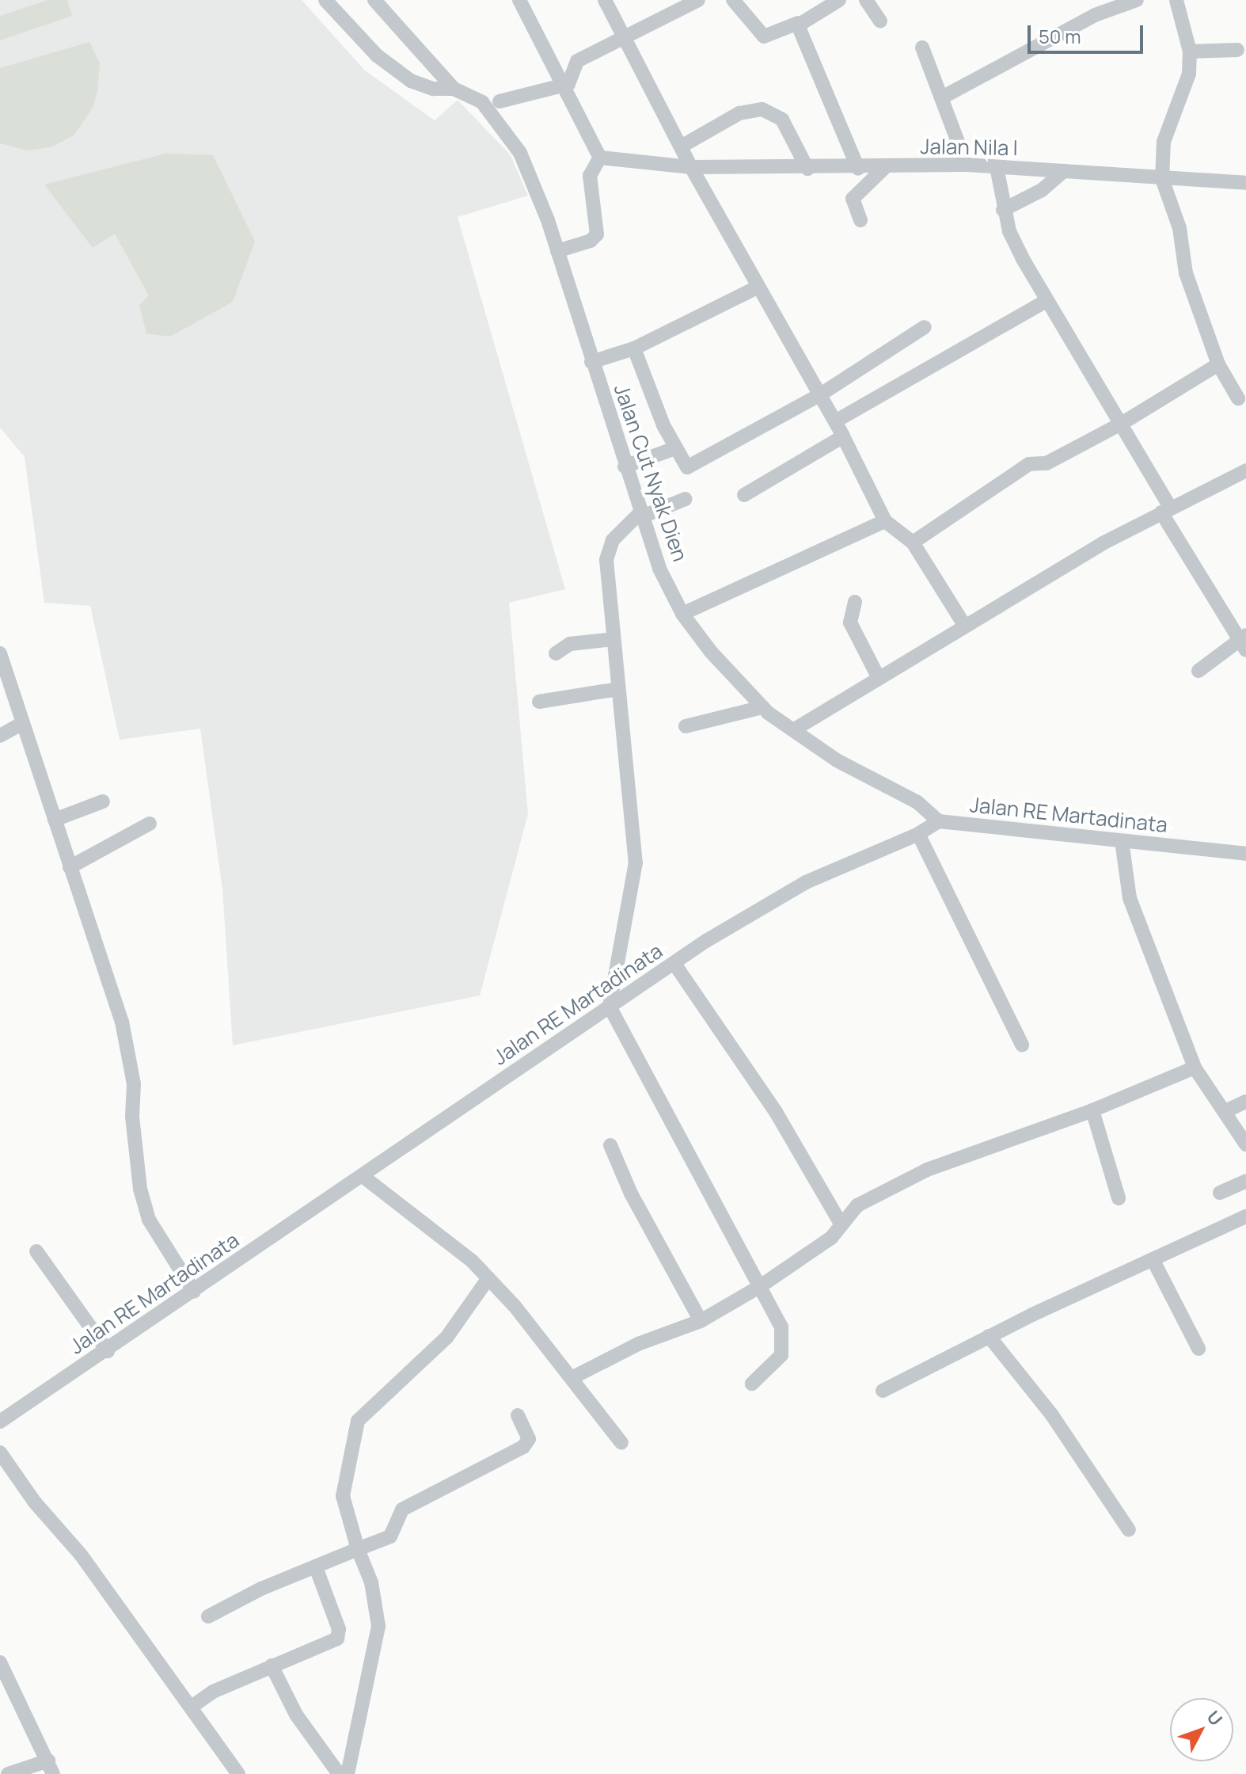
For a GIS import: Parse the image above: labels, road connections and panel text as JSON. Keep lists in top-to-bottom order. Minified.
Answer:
{"streets":{"street":["Jalan Nila I","Jalan Cut Nyak Dien","Jalan RE Martadinata"]},"crossings":[["Jalan Cut Nyak Dien","Jalan RE Martadinata"]],"scale_bar":"50 m","north":"top right"}
